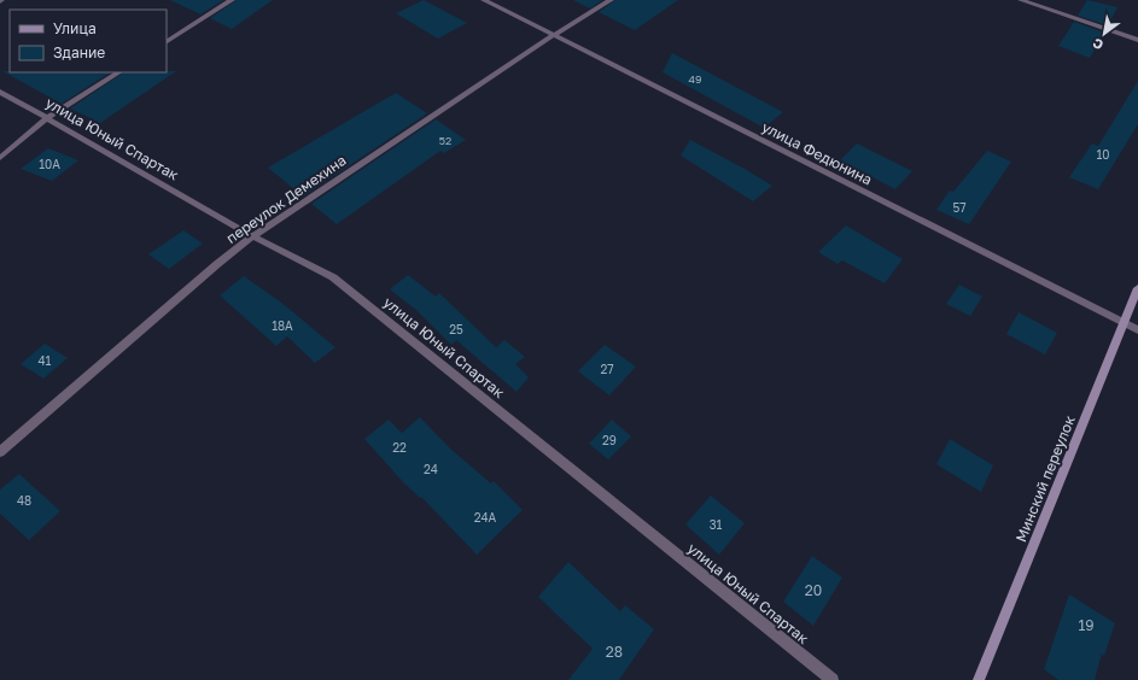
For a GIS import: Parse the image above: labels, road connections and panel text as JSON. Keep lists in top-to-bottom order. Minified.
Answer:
{"streets":{"street":["улица Юный Спартак","улица Федюнина","переулок Демехина","Минский переулок"]},"crossings":[["улица Юный Спартак","переулок Демехина"],["улица Федюнина","переулок Демехина"],["улица Федюнина","Минский переулок"]],"house_numbers":["49","52","10","10А","57","18А","25","41","27","29","22","24","48","24А","31","20","19","28"],"legend":["Улица","Здание"],"north":"bottom left"}
